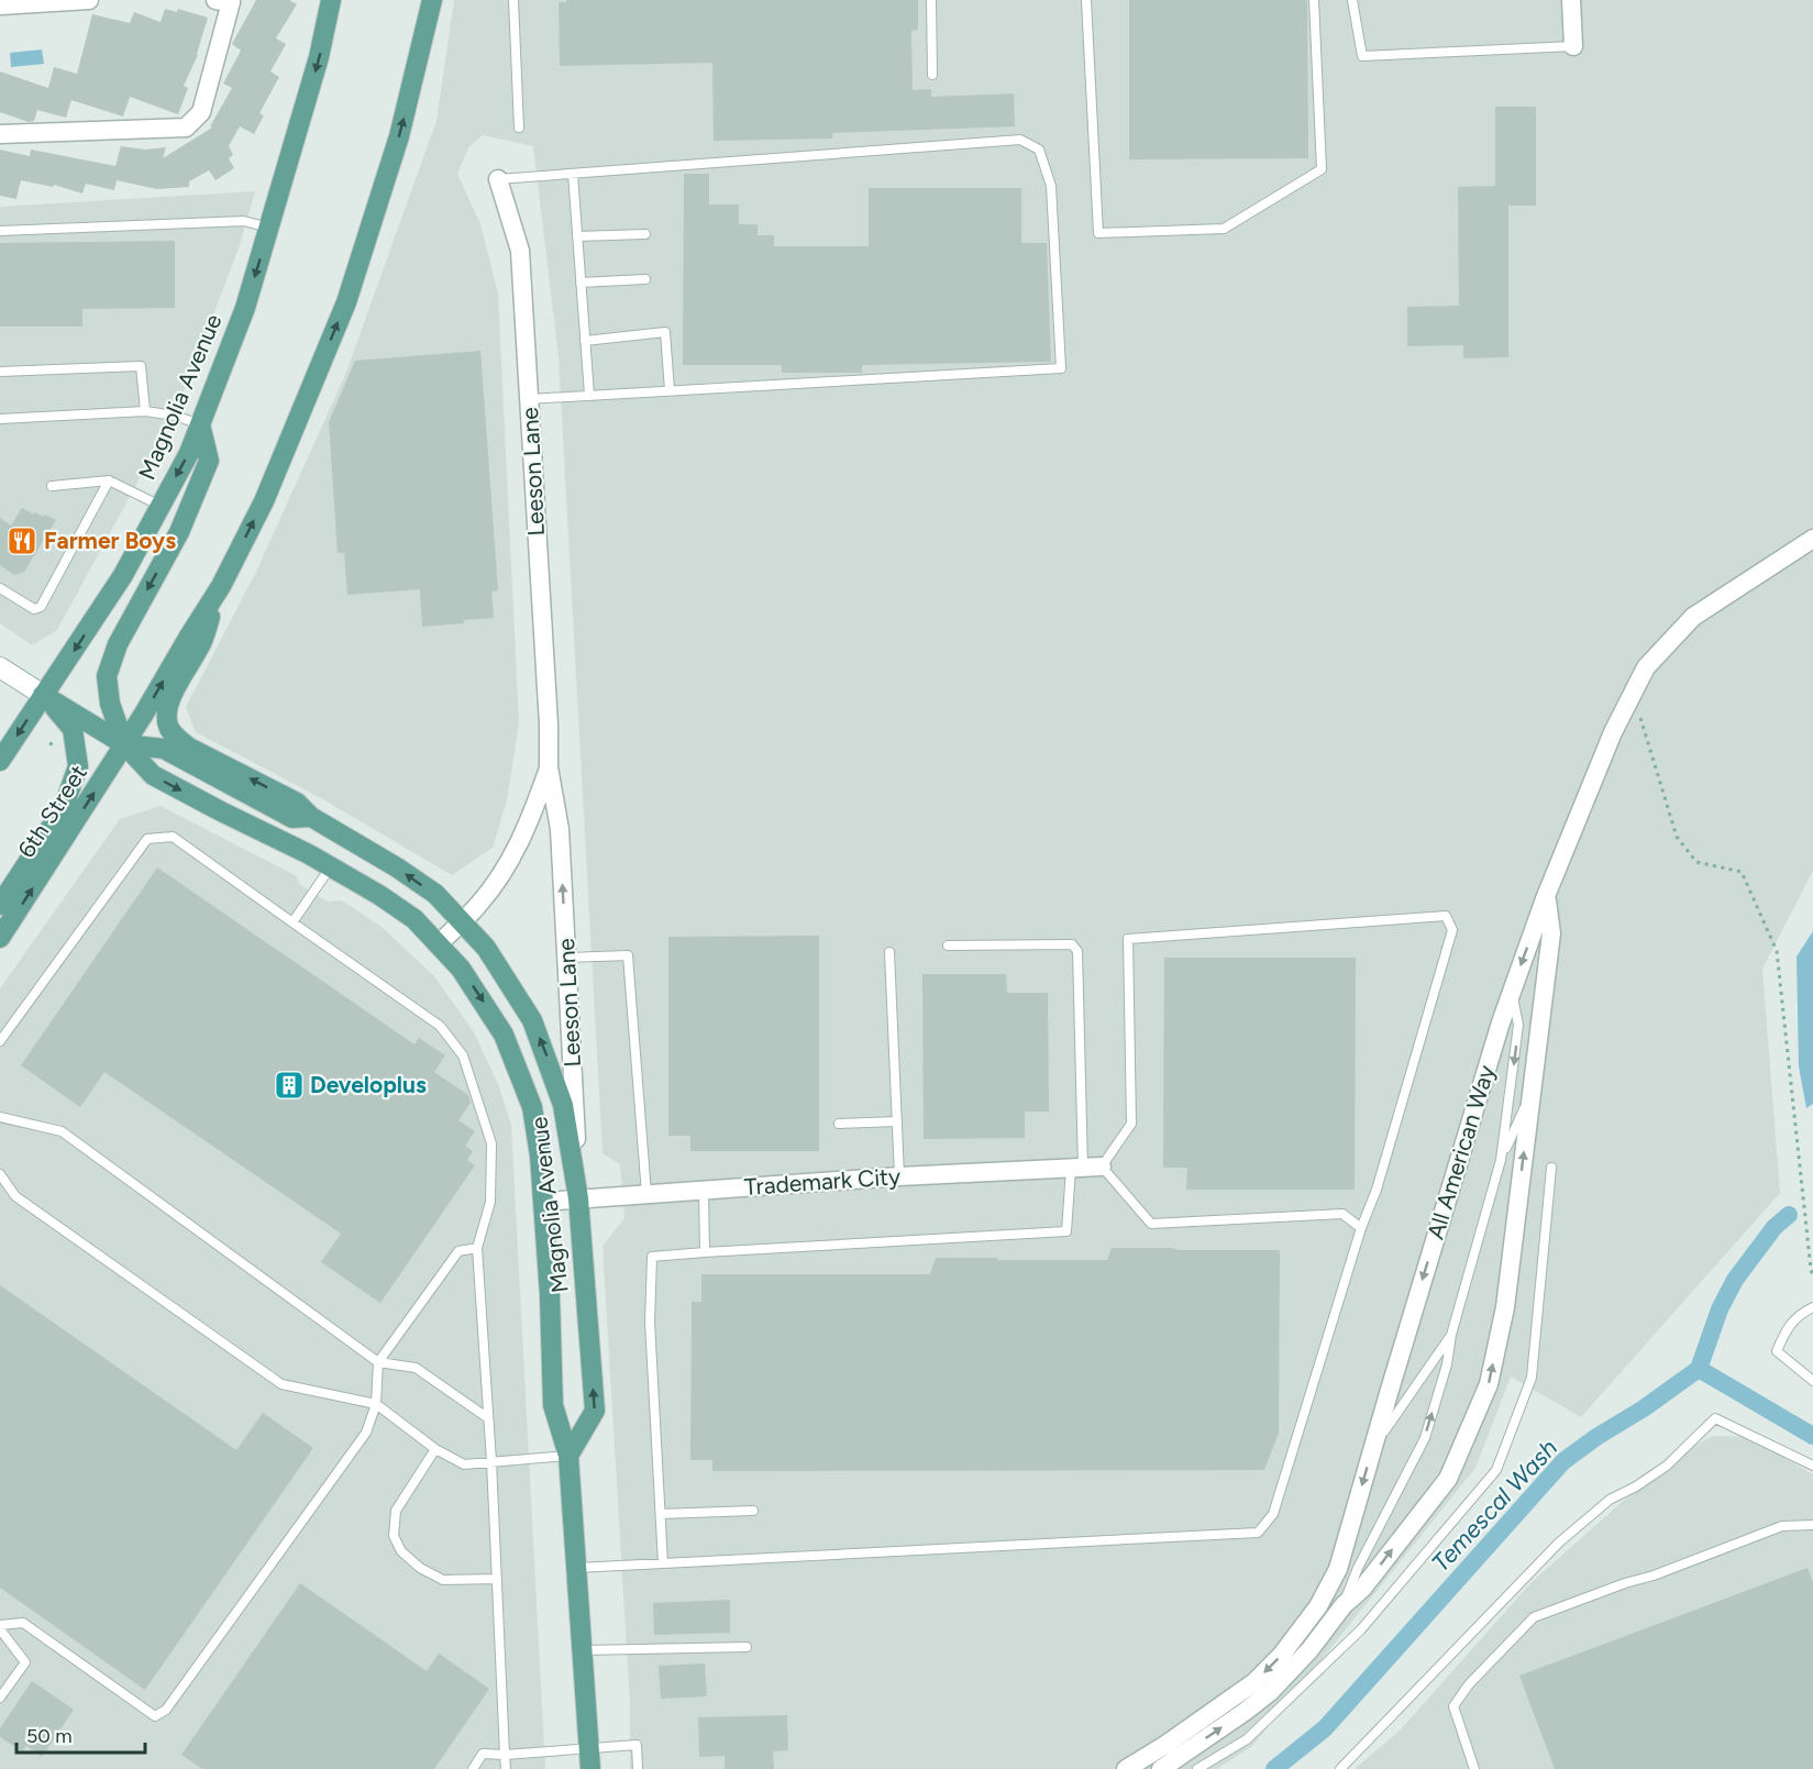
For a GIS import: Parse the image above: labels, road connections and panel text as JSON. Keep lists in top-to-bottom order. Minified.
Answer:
{"streets":{"main road":["Magnolia Avenue","6th Street"],"street":["Leeson Lane","All American Way","Trademark City"]},"crossings":[["Magnolia Avenue","Leeson Lane"],["Magnolia Avenue","6th Street"],["Magnolia Avenue","Trademark City"],["Leeson Lane","Trademark City"]],"water":["Temescal Wash"],"places":{"restaurant":["Farmer Boys"],"building":["Developlus"]},"scale_bar":"50 m"}
